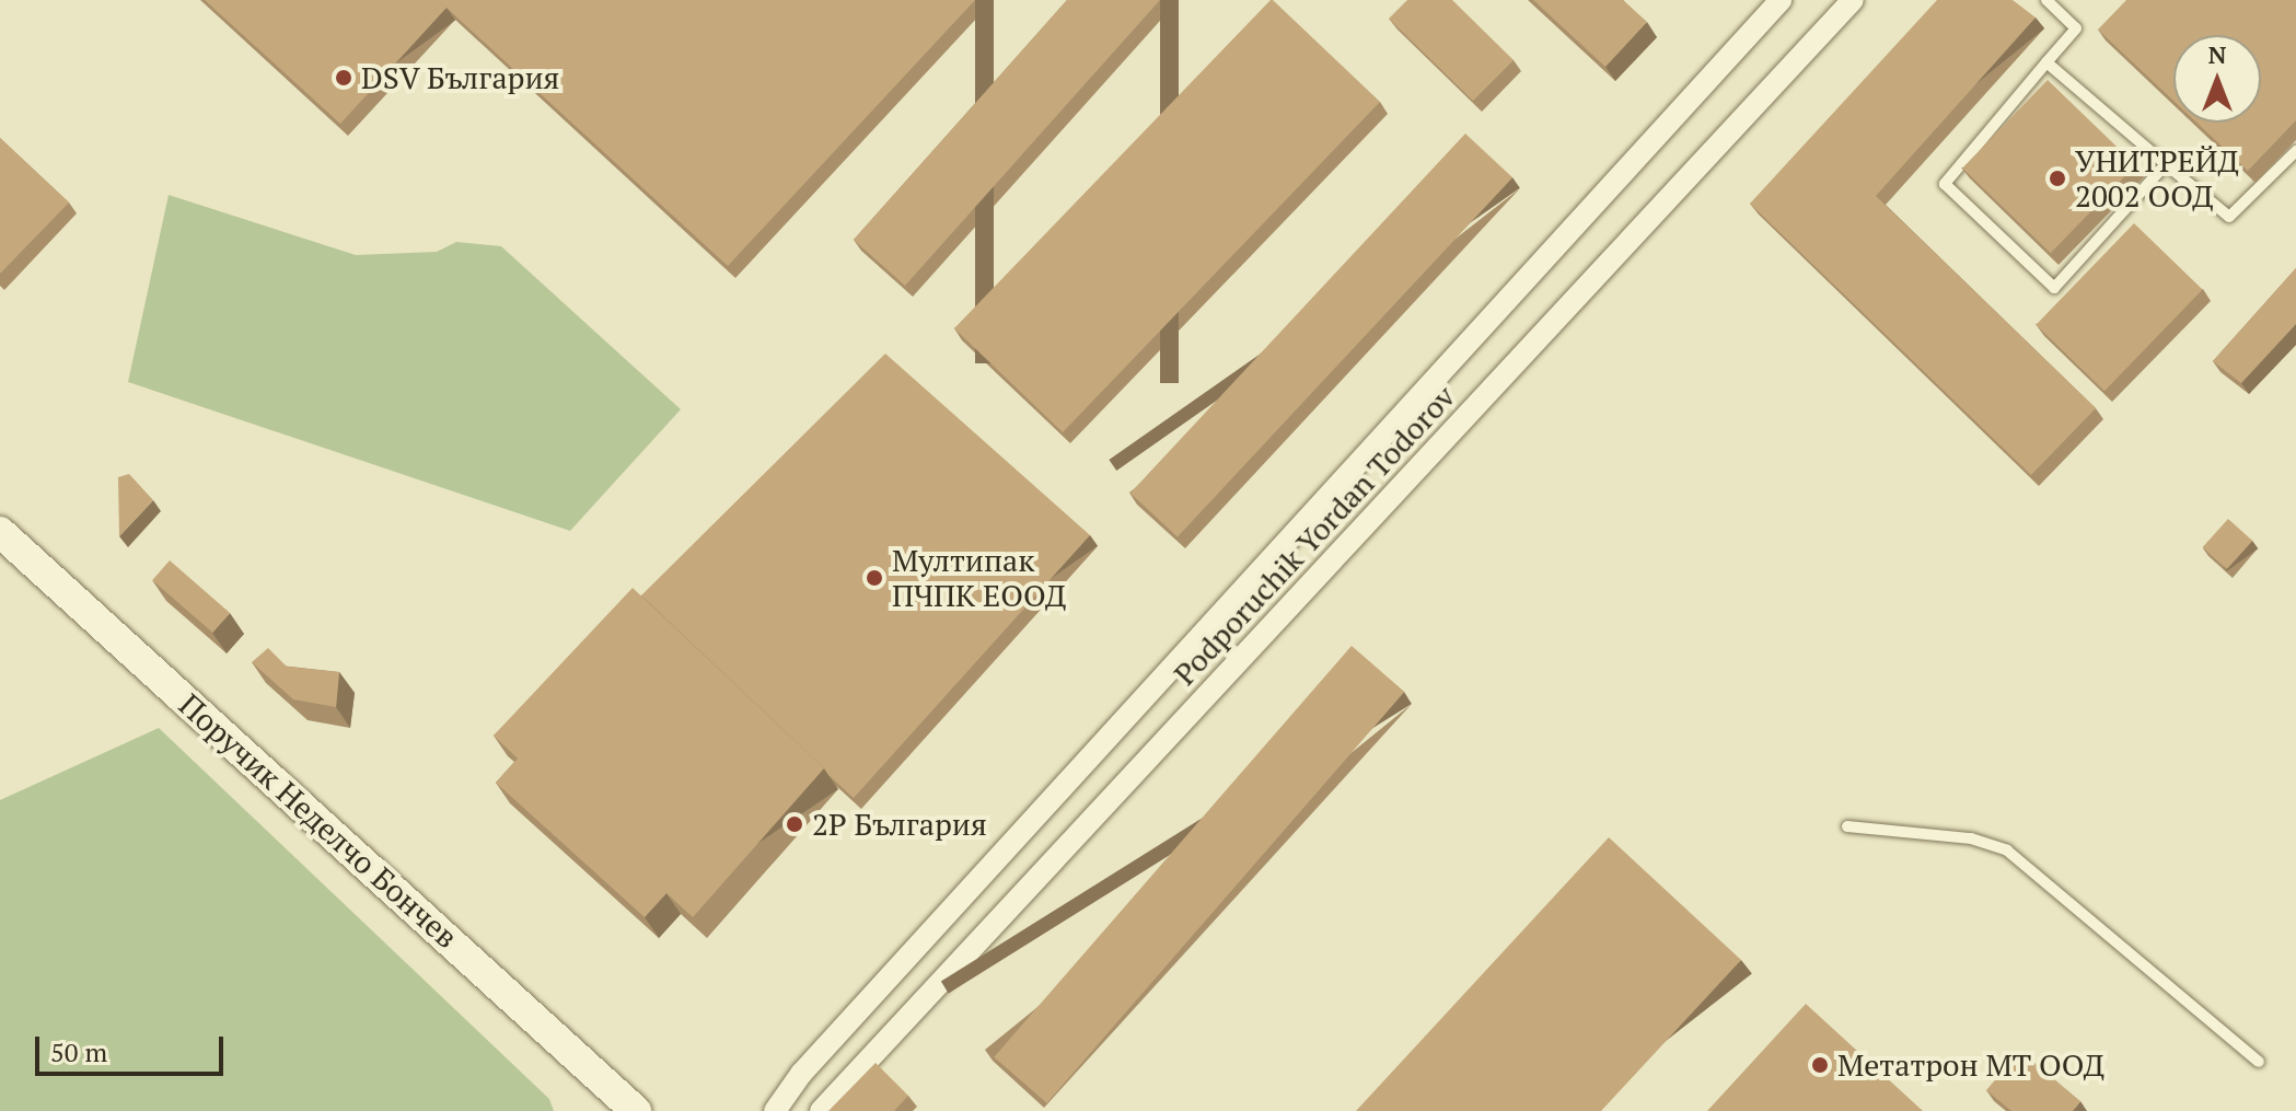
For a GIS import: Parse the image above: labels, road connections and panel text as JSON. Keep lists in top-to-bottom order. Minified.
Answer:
{"streets":{"street":["Podporuchik Yordan Todorov","Поручик Неделчо Бончев"]},"places":["DSV България","УНИТРЕЙД 2002 ООД","Мултипак ПЧПК ЕООД","2Р България","Метатрон МТ ООД"],"scale_bar":"50 m","north":"top"}
